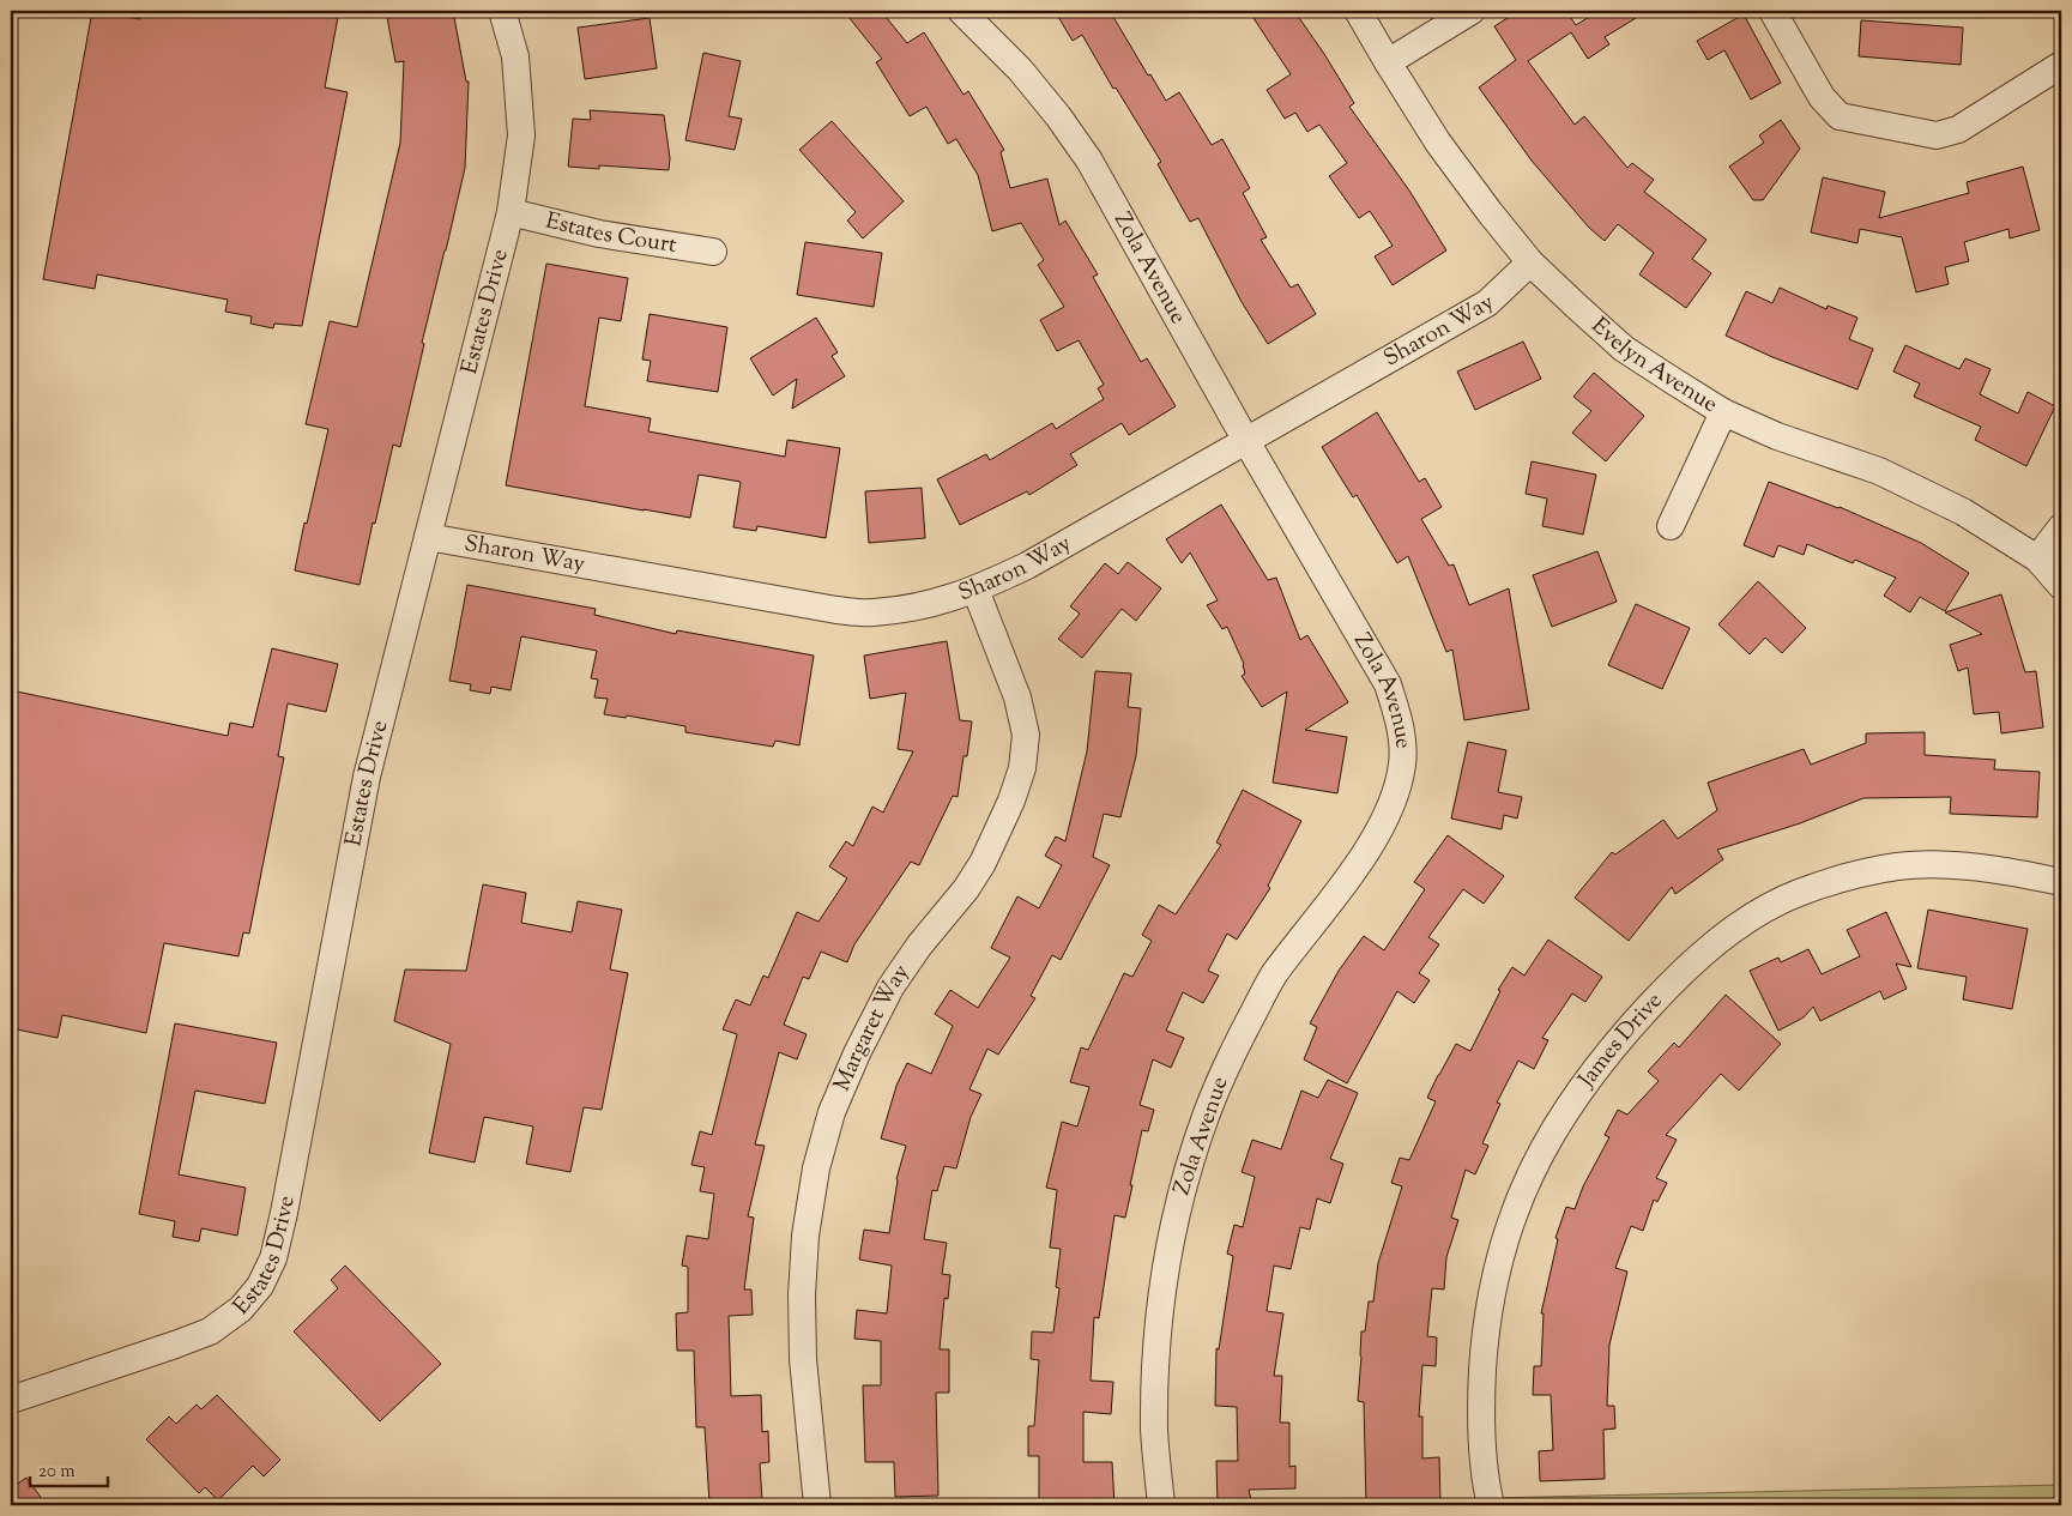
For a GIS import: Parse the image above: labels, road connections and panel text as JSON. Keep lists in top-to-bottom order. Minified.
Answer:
{"streets":{"street":["Estates Court","Zola Avenue","Estates Drive","Sharon Way","Evelyn Avenue","Margaret Way","James Drive"]},"crossings":[["Estates Court","Estates Drive"],["Zola Avenue","Sharon Way"],["Estates Drive","Sharon Way"],["Sharon Way","Evelyn Avenue"],["Sharon Way","Margaret Way"]],"scale_bar":"20 m"}
